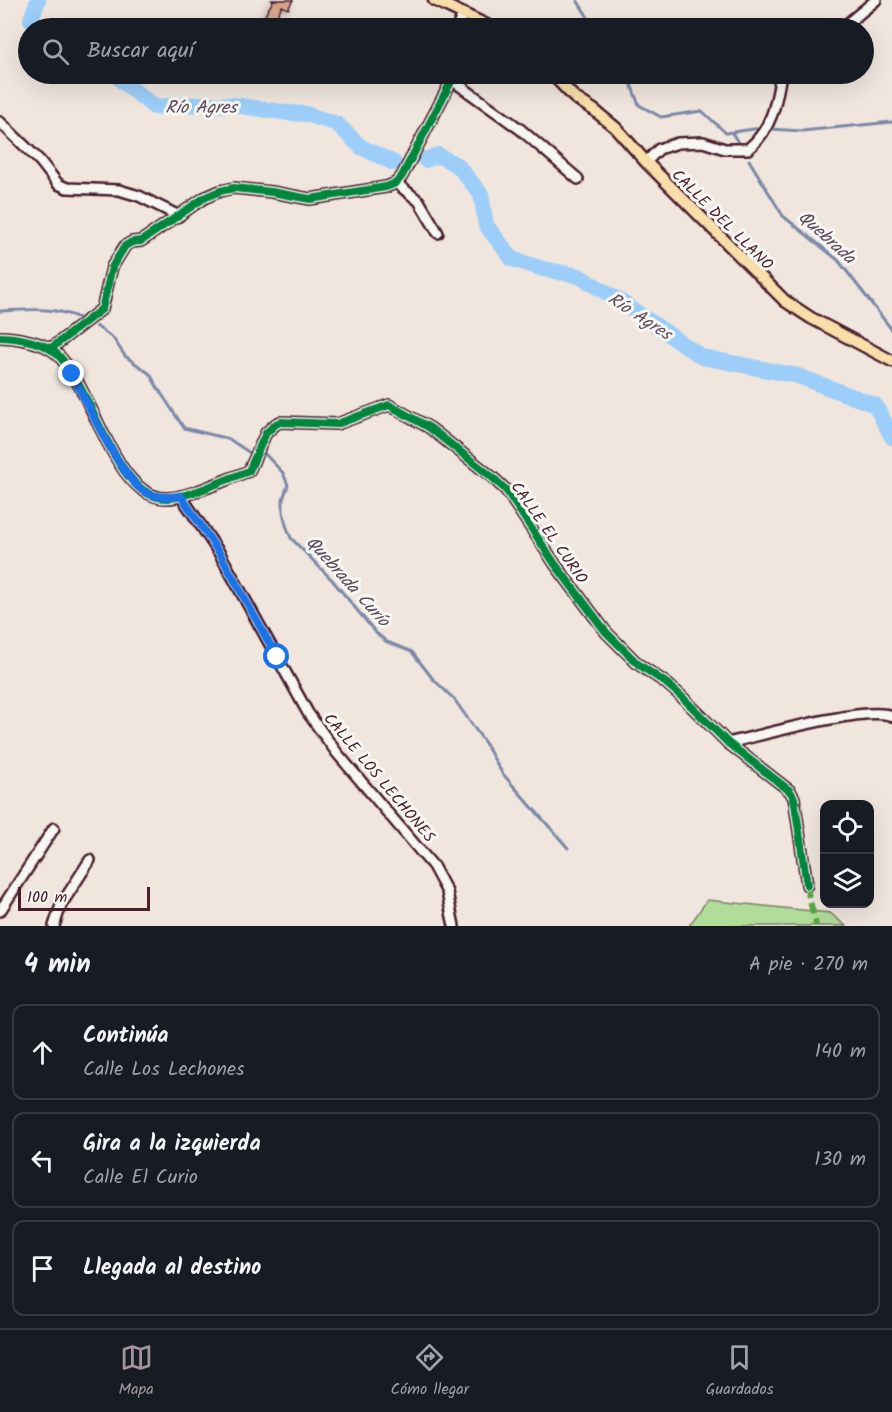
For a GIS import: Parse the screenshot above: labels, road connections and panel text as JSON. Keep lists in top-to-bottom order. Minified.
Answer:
{"streets":{"main road":["CALLE DEL LLANO"],"street":["CALLE EL CURIO","CALLE LOS LECHONES"]},"crossings":[["CALLE EL CURIO","CALLE LOS LECHONES"]],"water":["Río Agres","Quebrada","Quebrada Curío"],"scale_bar":"100 m","page":{"search":"Buscar aquí","scale":"100 m","heading":["4 min","A pie · 270 m"],"list":[["Continúa","Calle Los Lechones","140 m"],["Gira a la izquierda","Calle El Curio","130 m"],"Llegada al destino"],"nav":["Mapa","Cómo llegar","Guardados"]}}
